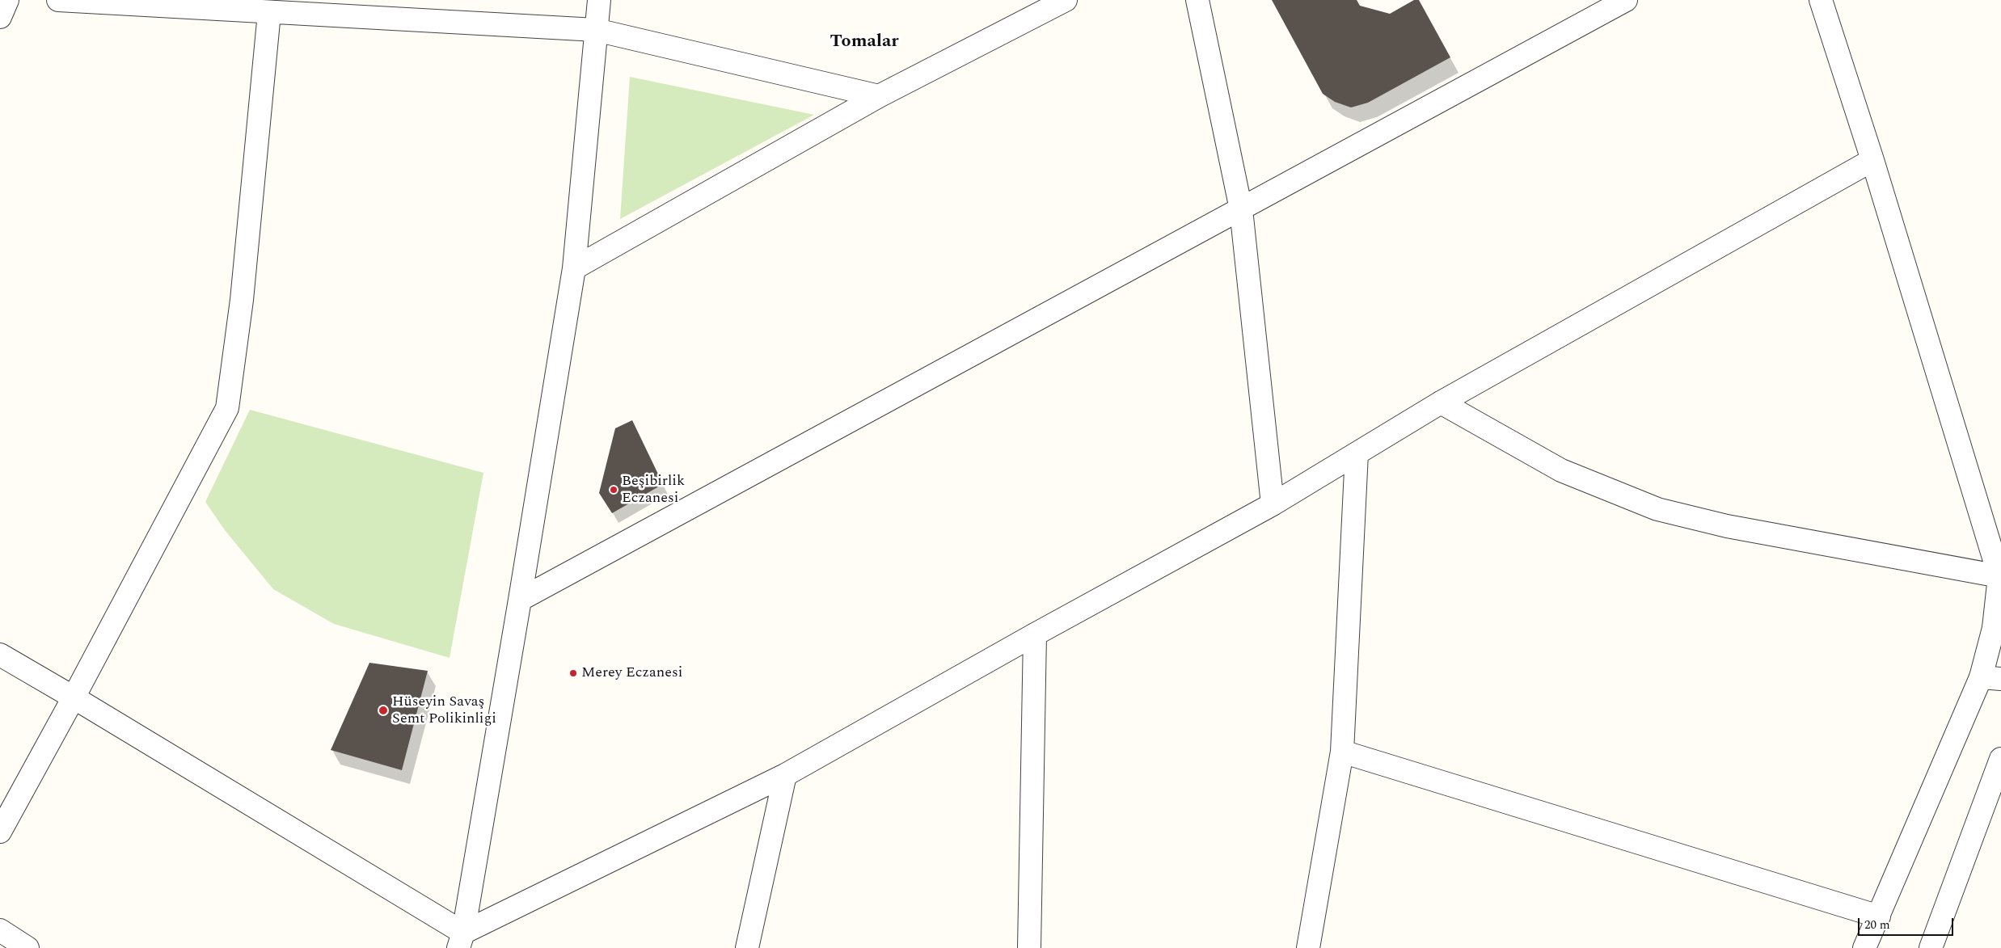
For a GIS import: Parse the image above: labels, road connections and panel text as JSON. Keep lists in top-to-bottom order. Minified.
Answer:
{"districts":["Tomalar"],"places":["Beşibirlik Eczanesi","Merey Eczanesi","Hüseyin Savaş Semt Polikinligi"],"scale_bar":"20 m"}
